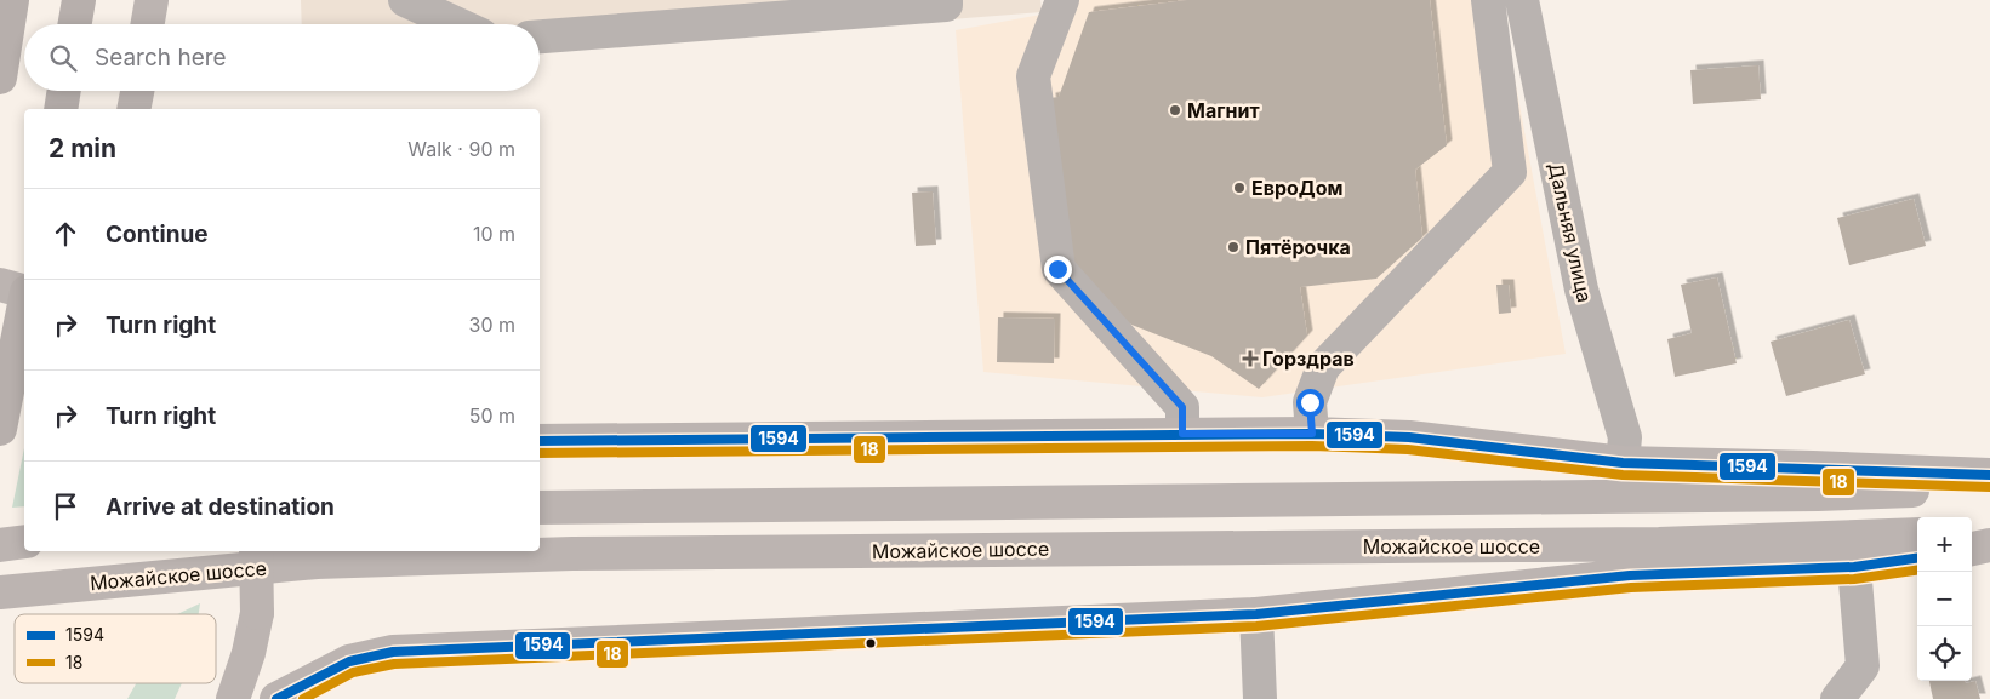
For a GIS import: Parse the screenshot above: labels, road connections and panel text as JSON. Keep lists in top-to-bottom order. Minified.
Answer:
{"streets":{"main road":["Можайское шоссе"],"street":["Дальняя улица"]},"places":{"other":["Магнит","ЕвроДом","Пятёрочка"],"health":["Горздрав"]},"lines":["transit line 1594","transit line 18"],"legend":["1594","18"],"page":{"search":"Search here","heading":["2 min","Walk · 90 m"],"list":[["Continue","10 m"],["Turn right","30 m"],["Turn right","50 m"],"Arrive at destination"],"map_buttons":["+","−"]}}
